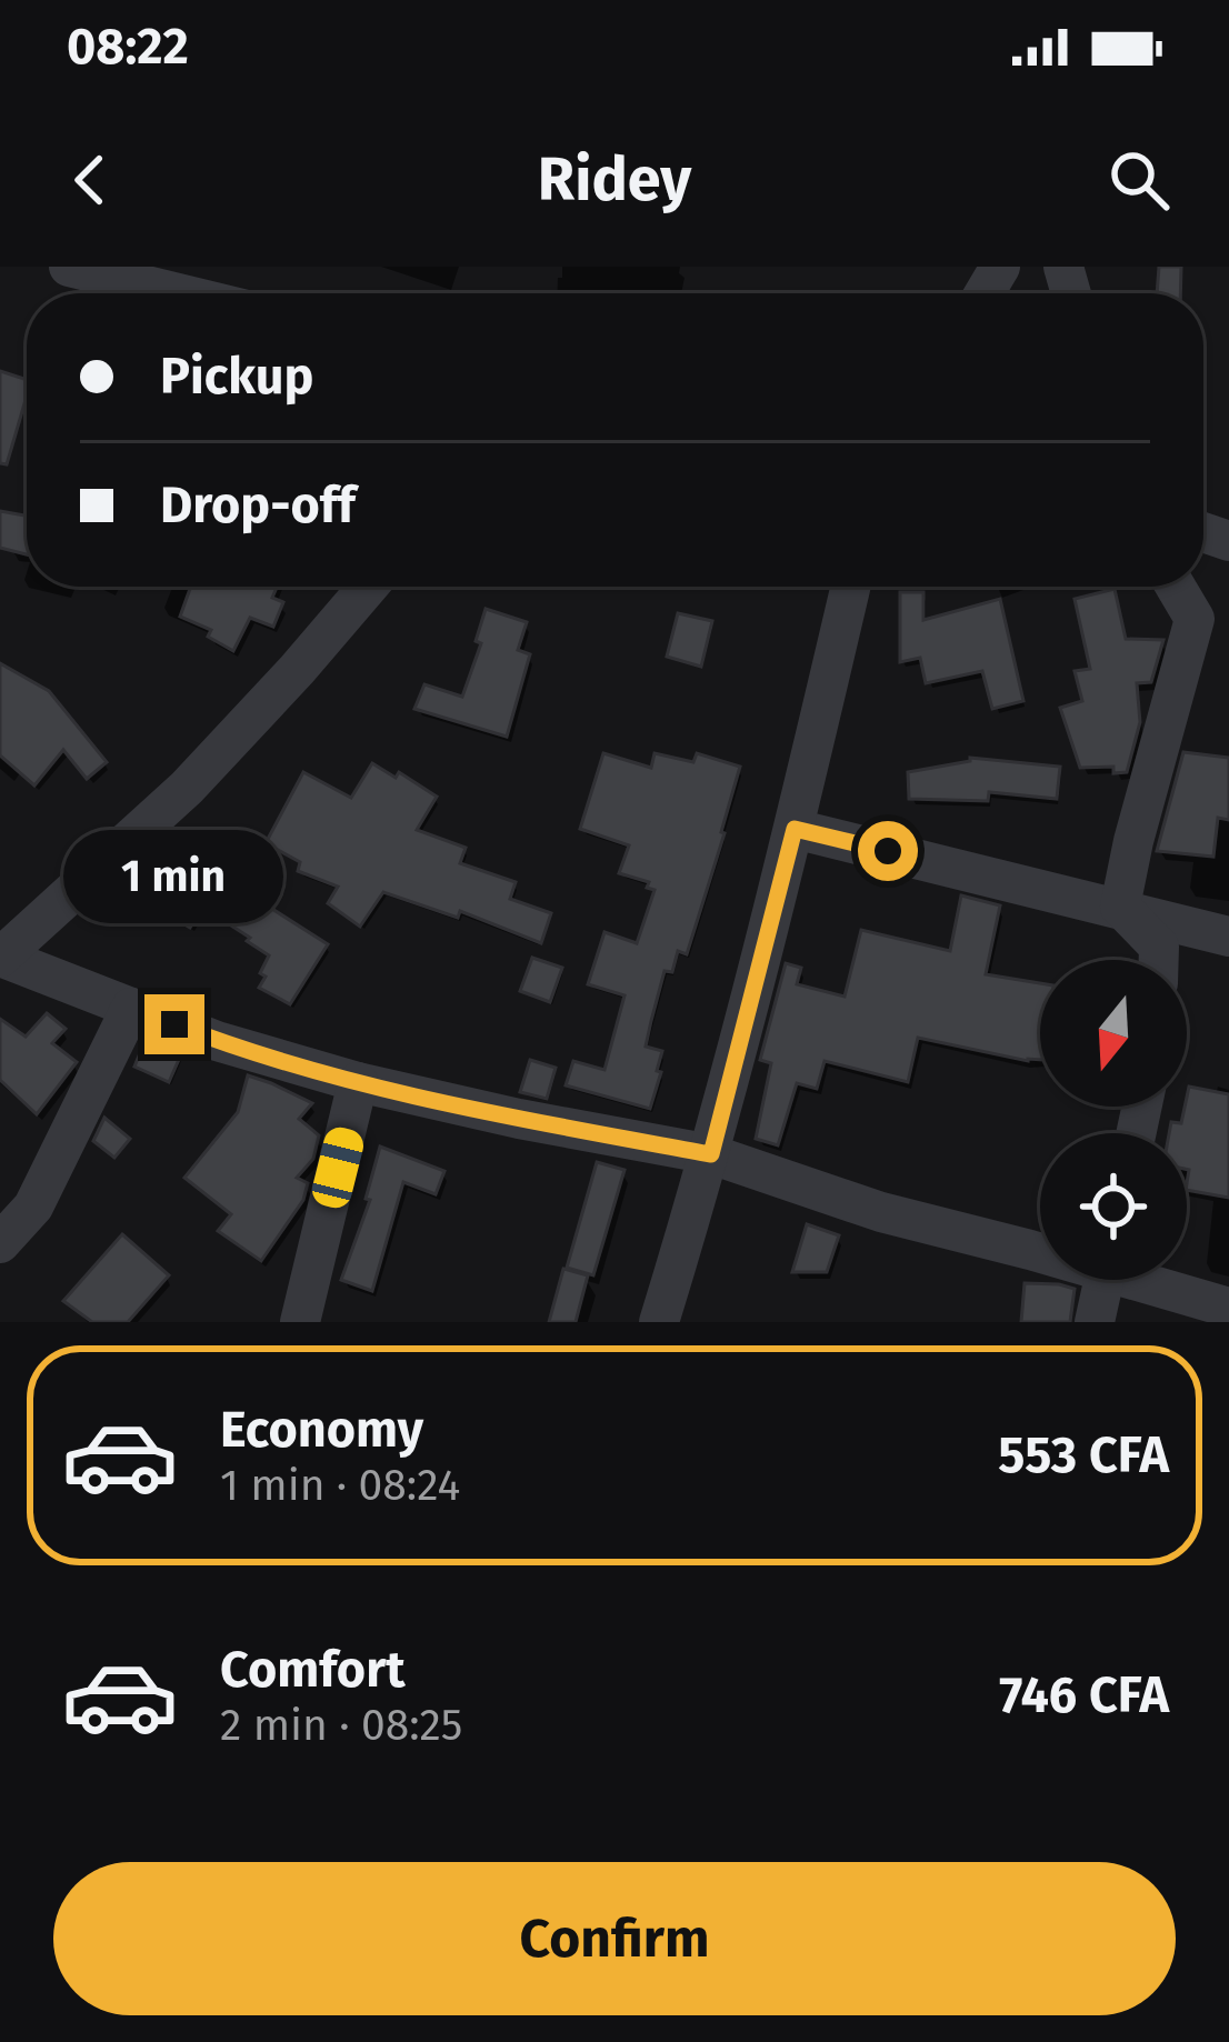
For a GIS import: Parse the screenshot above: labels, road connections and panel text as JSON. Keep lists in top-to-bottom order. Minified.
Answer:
{"north":"bottom","page":{"status":"08:22","header":"Ridey","banner":["Pickup","Drop-off"],"bubble":"1 min","list":[{"name":"Economy","note":"1 min · 08:24","value":"553 CFA"},{"name":"Comfort","note":"2 min · 08:25","value":"746 CFA"}],"buttons":"Confirm"}}
